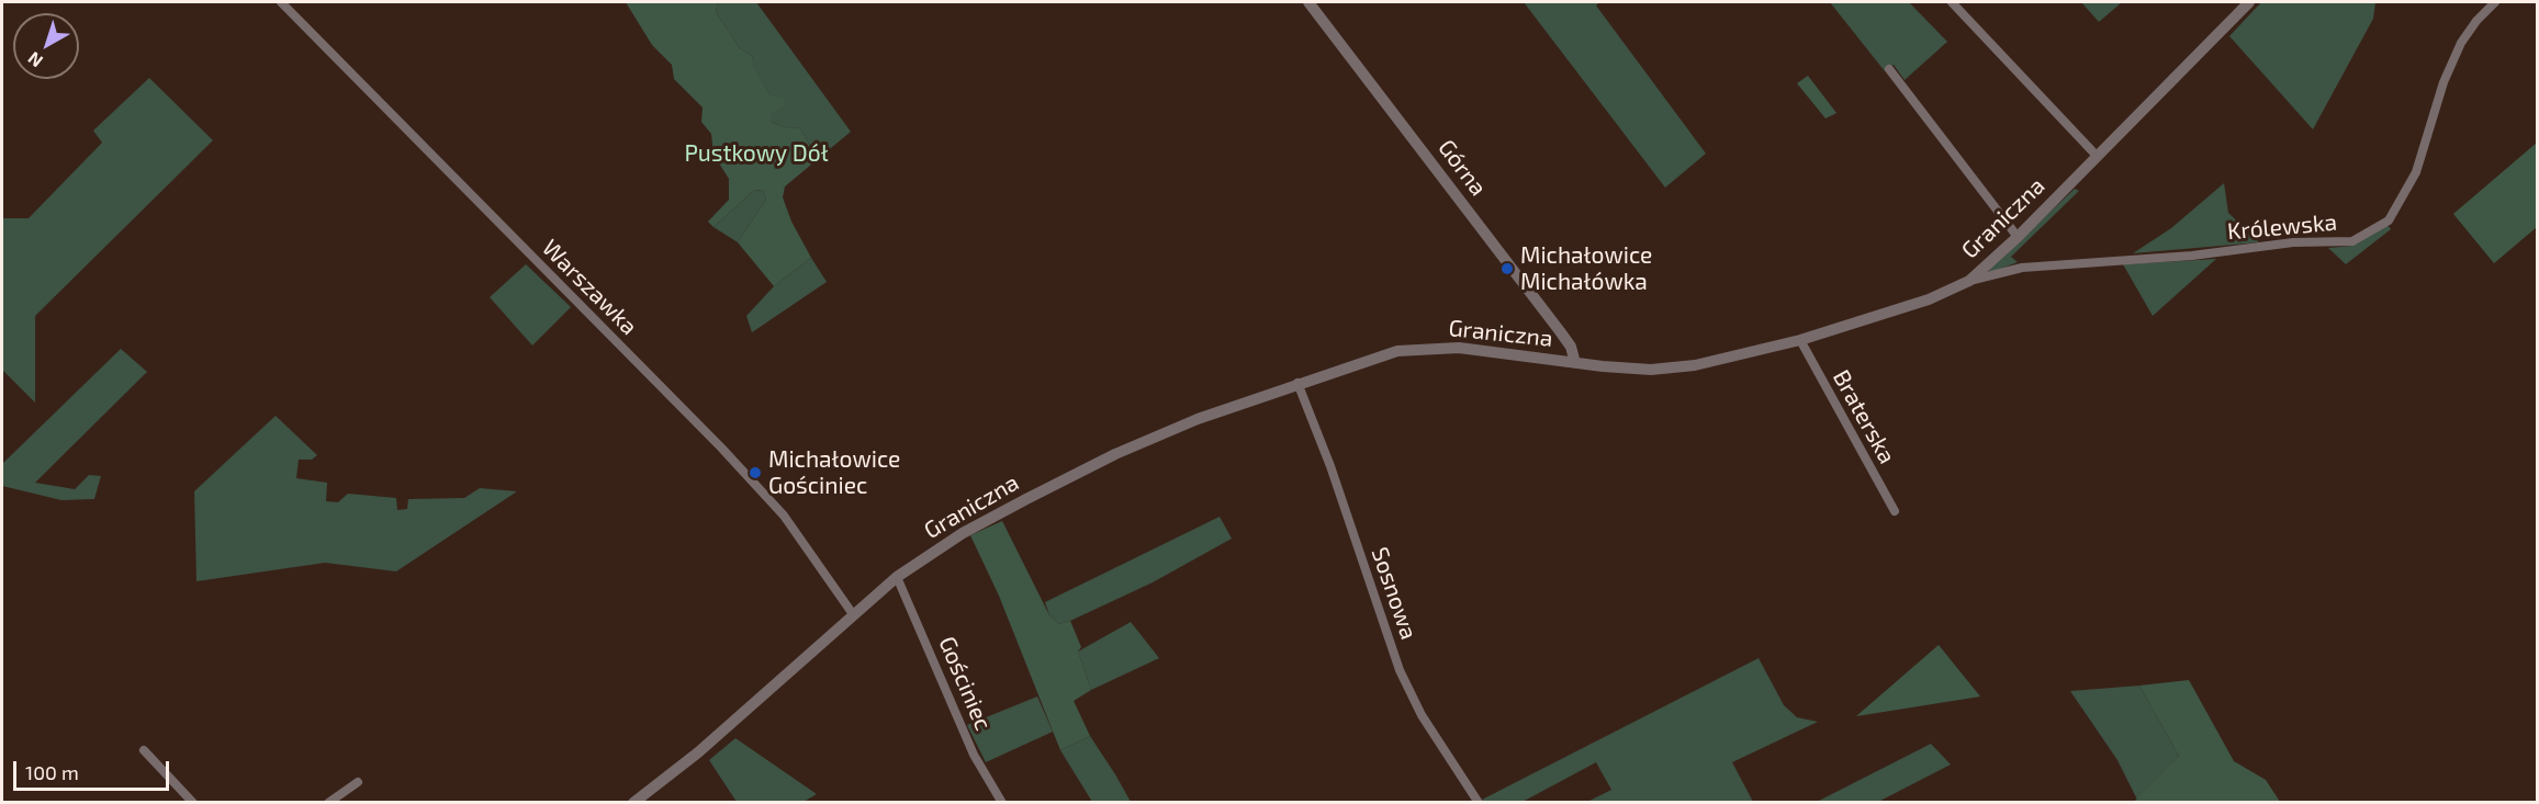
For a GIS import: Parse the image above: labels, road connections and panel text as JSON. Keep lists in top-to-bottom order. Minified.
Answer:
{"streets":{"street":["Górna","Graniczna","Królewska","Warszawka","Braterska","Sosnowa","Gościniec"]},"crossings":[["Górna","Graniczna"],["Graniczna","Królewska"],["Graniczna","Warszawka"],["Graniczna","Braterska"],["Graniczna","Sosnowa"],["Graniczna","Gościniec"]],"parks":["Pustkowy Dół"],"places":["Michałowice Michałówka","Michałowice Gościniec"],"scale_bar":"100 m","north":"bottom left"}
